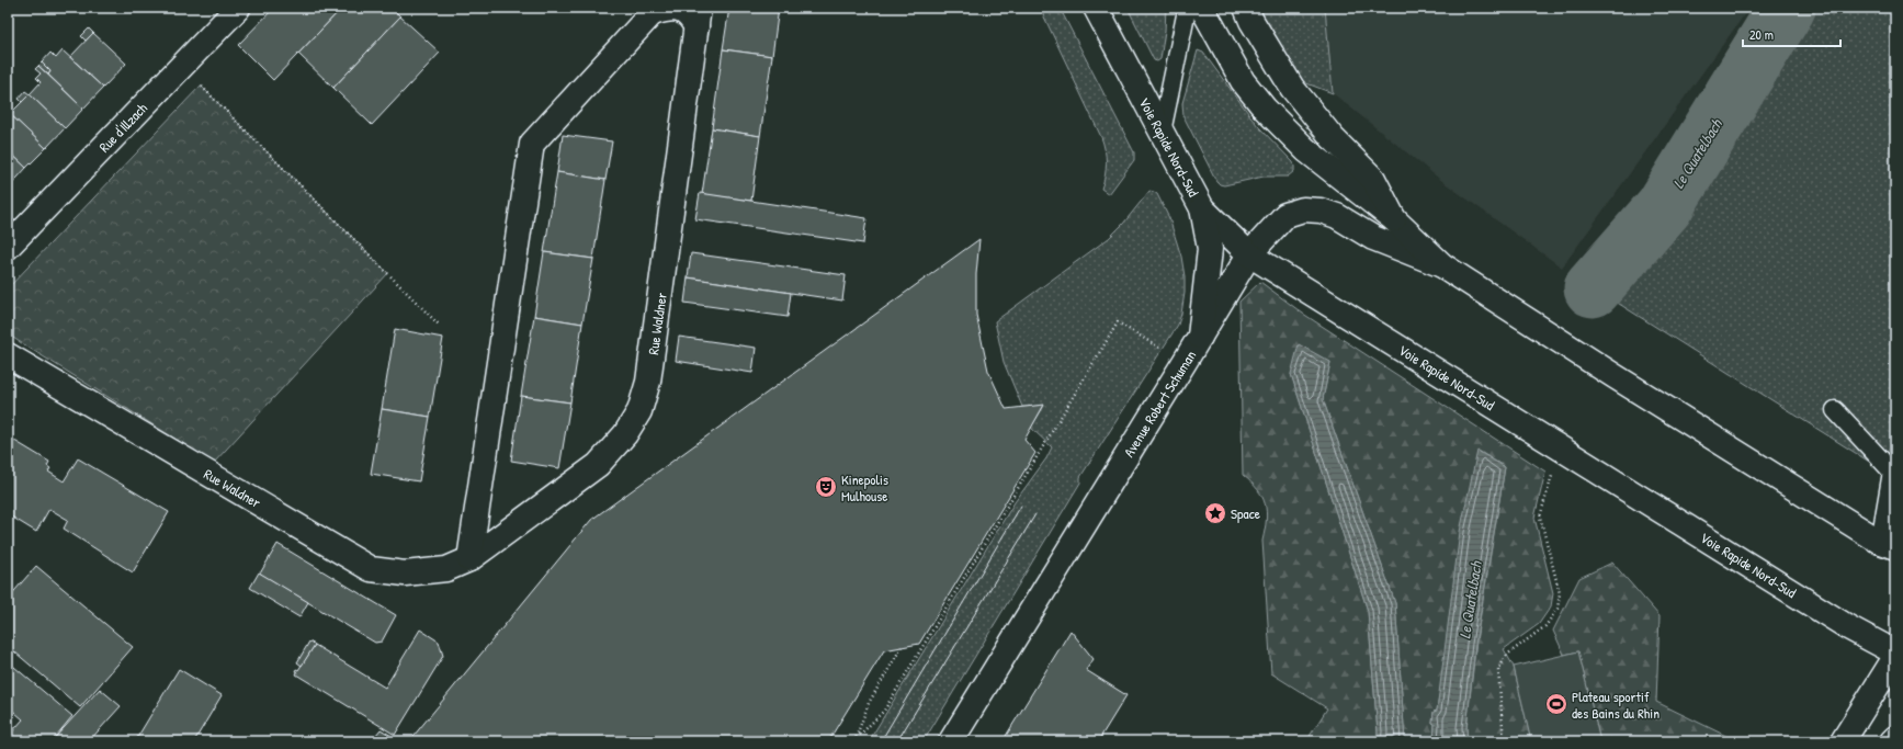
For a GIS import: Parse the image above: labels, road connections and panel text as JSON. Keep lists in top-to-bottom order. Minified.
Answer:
{"streets":{"main road":["Rue d'Illzach","Voie Rapide Nord-Sud","Rue Waldner","Avenue Robert Schuman"]},"crossings":[["Voie Rapide Nord-Sud","Avenue Robert Schuman"]],"water":["Le Quatelbach"],"places":{"theatre":["Kinepolis Mulhouse"],"place":["Space"],"sports":["Plateau sportif des Bains du Rhin"]},"scale_bar":"20 m"}
